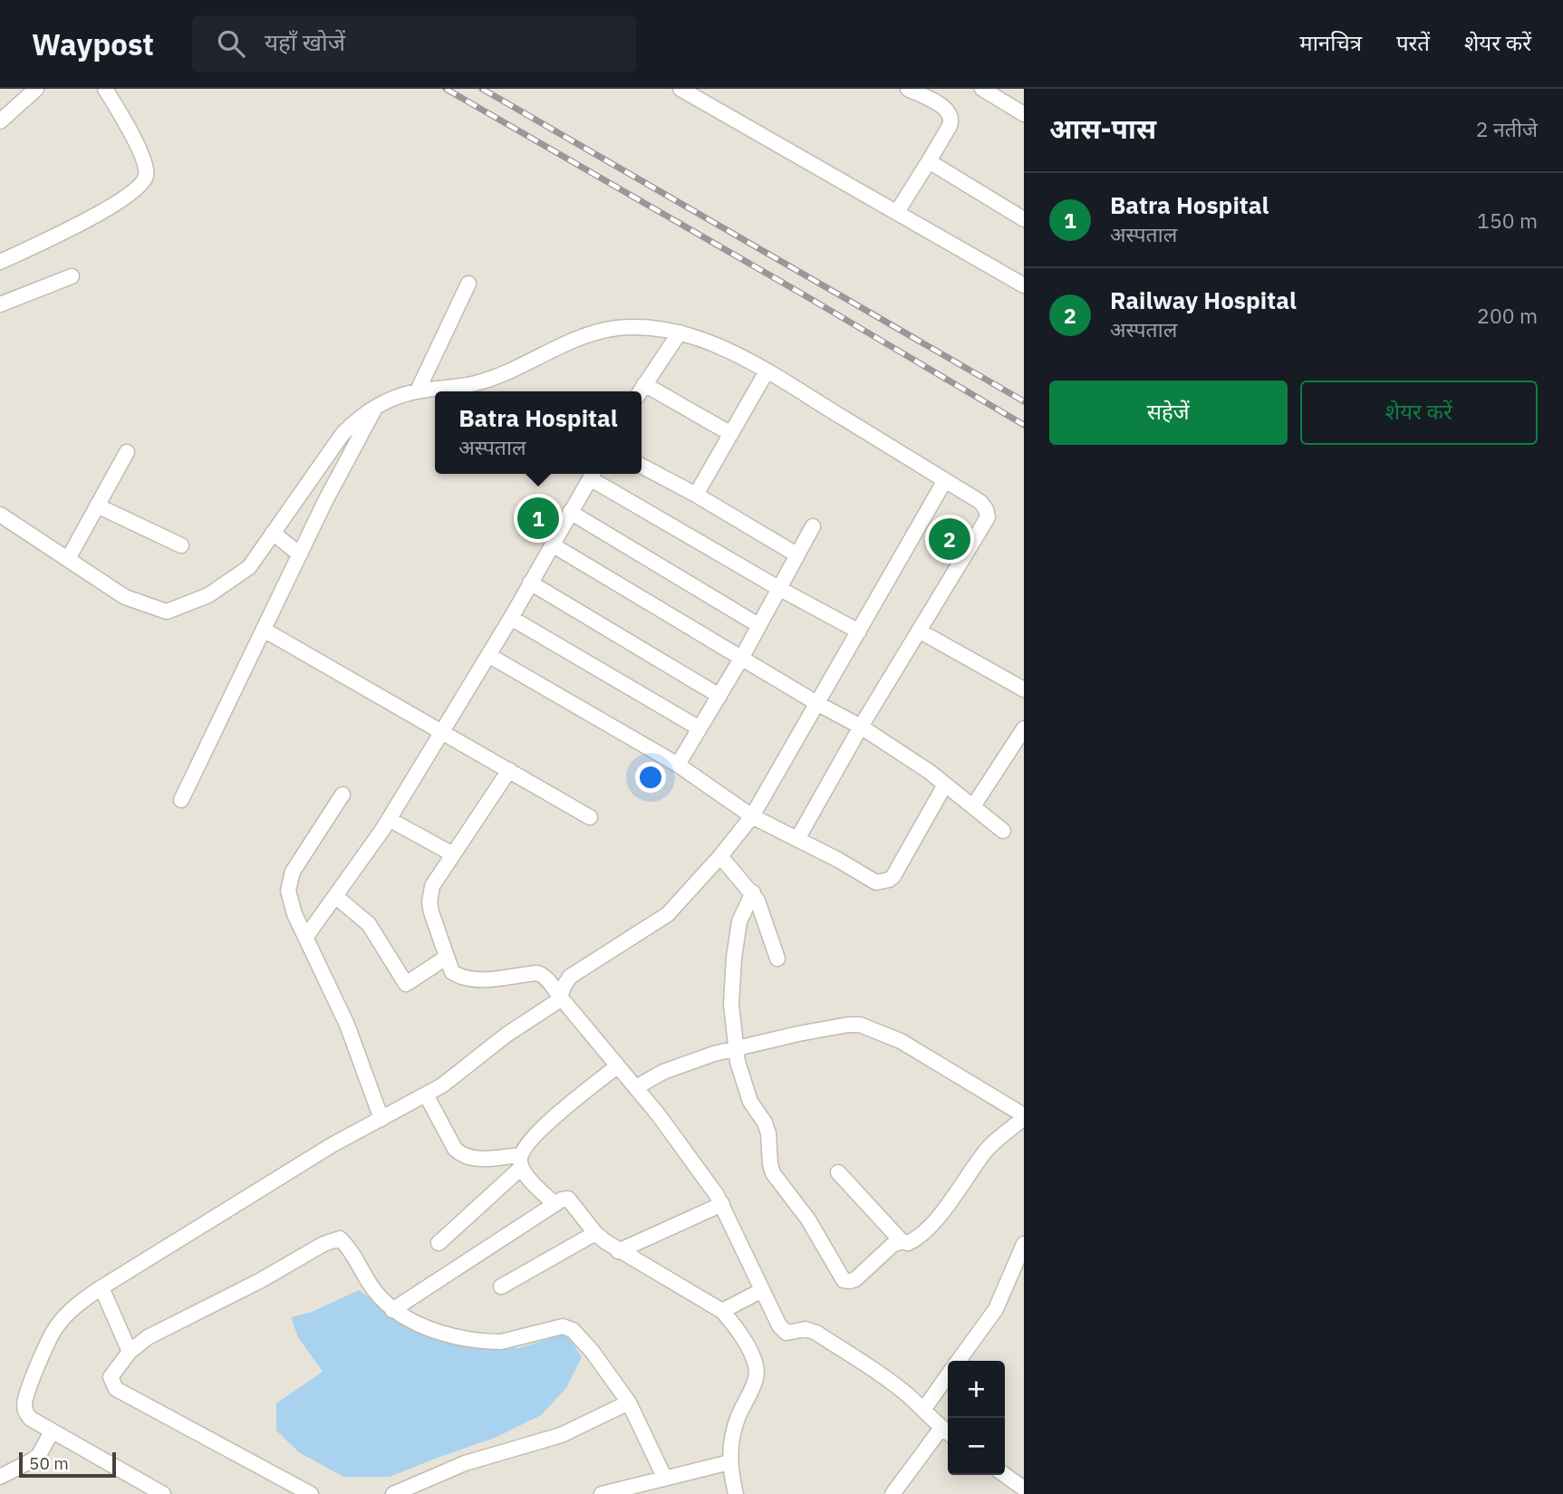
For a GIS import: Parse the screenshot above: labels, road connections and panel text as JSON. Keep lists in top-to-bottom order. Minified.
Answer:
{"scale_bar":"50 m","page":{"header":"Waypost","search":"यहाँ खोजें","nav":["मानचित्र","परतें","शेयर करें"],"heading":["आस-पास","2 नतीजे"],"list":[{"mark":"1","name":"Batra Hospital","note":"अस्पताल","value":"150 m"},{"mark":"2","name":"Railway Hospital","note":"अस्पताल","value":"200 m"}],"buttons":["सहेजें","शेयर करें"],"popup":["Batra Hospital","अस्पताल"],"pins":["1","2"],"map_buttons":["+","−"],"scale":"50 m"}}
